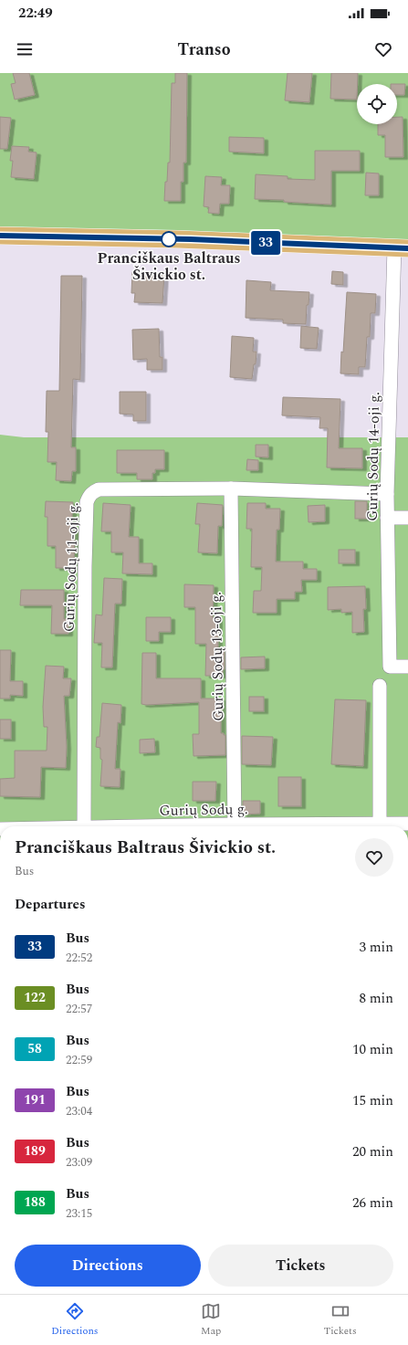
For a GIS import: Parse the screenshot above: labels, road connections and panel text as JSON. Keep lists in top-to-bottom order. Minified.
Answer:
{"streets":{"street":["Gurių Sodų 14-oji g.","Gurių Sodų 11-oji g.","Gurių Sodų 13-oji g.","Gurių Sodų g."]},"crossings":[["Gurių Sodų 14-oji g.","Gurių Sodų 11-oji g."],["Gurių Sodų 11-oji g.","Gurių Sodų 13-oji g."]],"places":["Pranciškaus Baltraus Šivickio st."],"lines":["bus line 33"],"page":{"status":"22:49","header":"Transo","on_map":"33","heading":[["Pranciškaus Baltraus Šivickio st.","Bus"],"Departures"],"list":[{"mark":"33","name":"Bus","note":"22:52","value":"3 min"},{"mark":"122","name":"Bus","note":"22:57","value":"8 min"},{"mark":"58","name":"Bus","note":"22:59","value":"10 min"},{"mark":"191","name":"Bus","note":"23:04","value":"15 min"},{"mark":"189","name":"Bus","note":"23:09","value":"20 min"},{"mark":"188","name":"Bus","note":"23:15","value":"26 min"}],"buttons":["Directions","Tickets"],"tabs":["Directions","Map","Tickets"]}}
